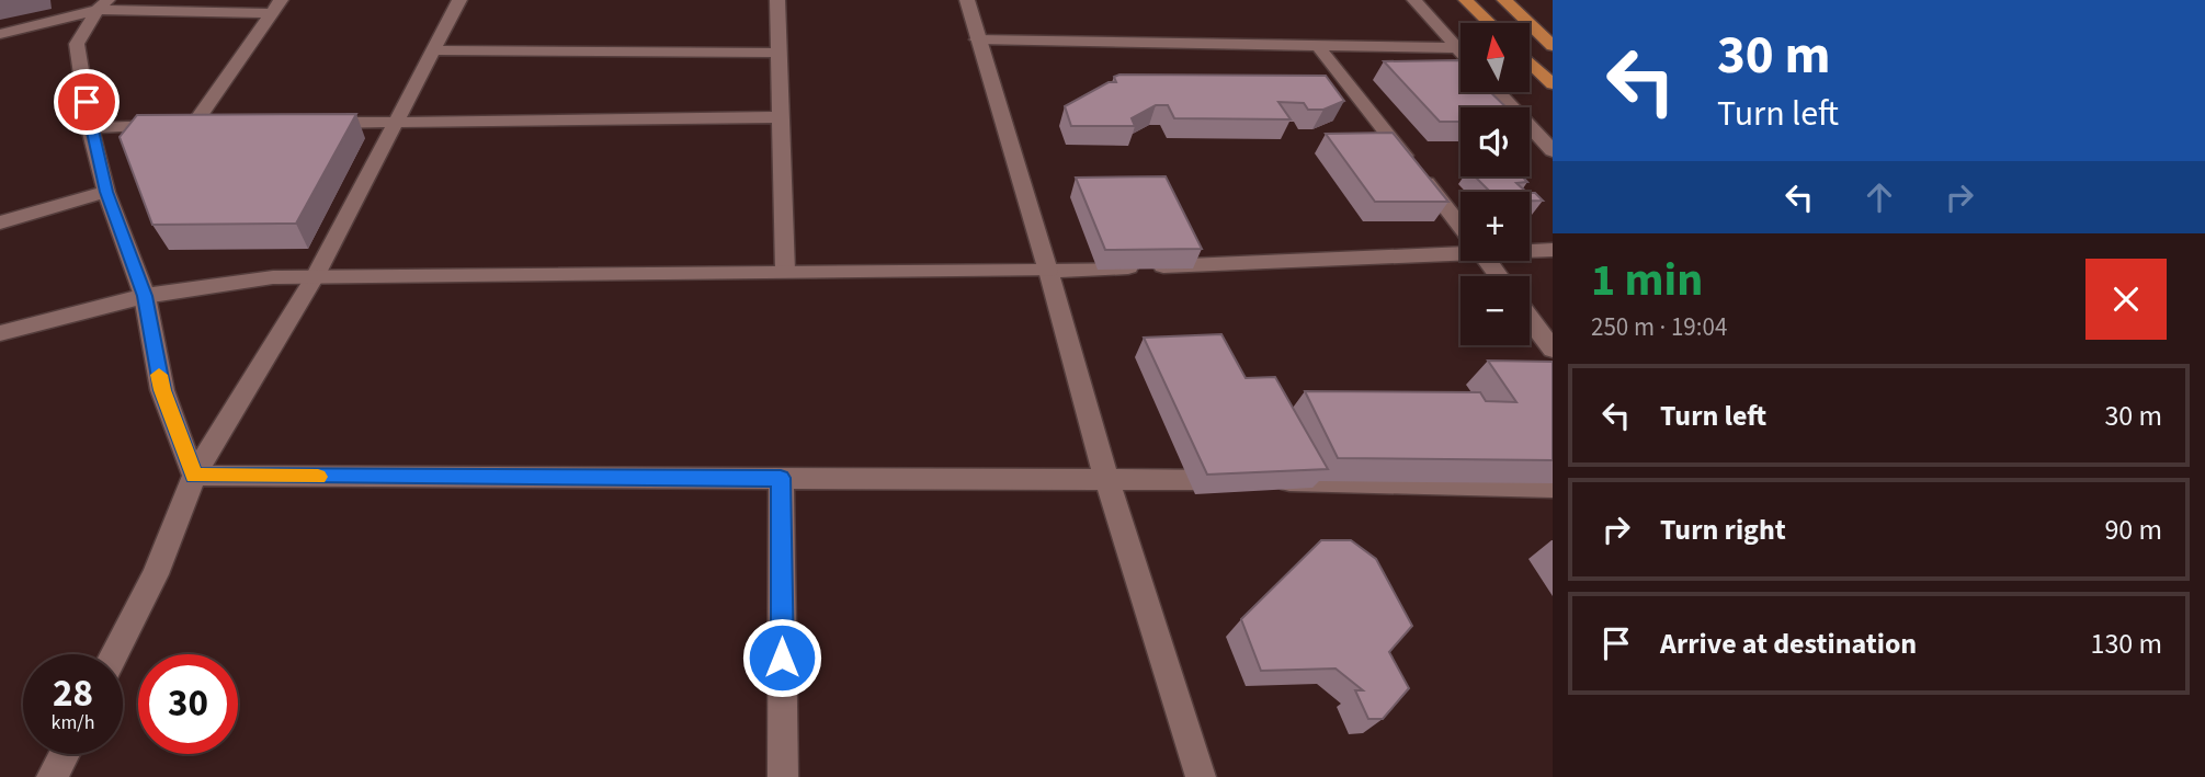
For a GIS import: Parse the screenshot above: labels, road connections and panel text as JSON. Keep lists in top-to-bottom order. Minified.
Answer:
{"north":"top","page":{"turn":["30 m","Turn left"],"map_buttons":["+","−"],"heading":["1 min","250 m · 19:04"],"list":[{"name":"Turn left","value":"30 m"},{"name":"Turn right","value":"90 m"},{"name":"Arrive at destination","value":"130 m"}],"speed":"28 km/h","limit":"30"}}
